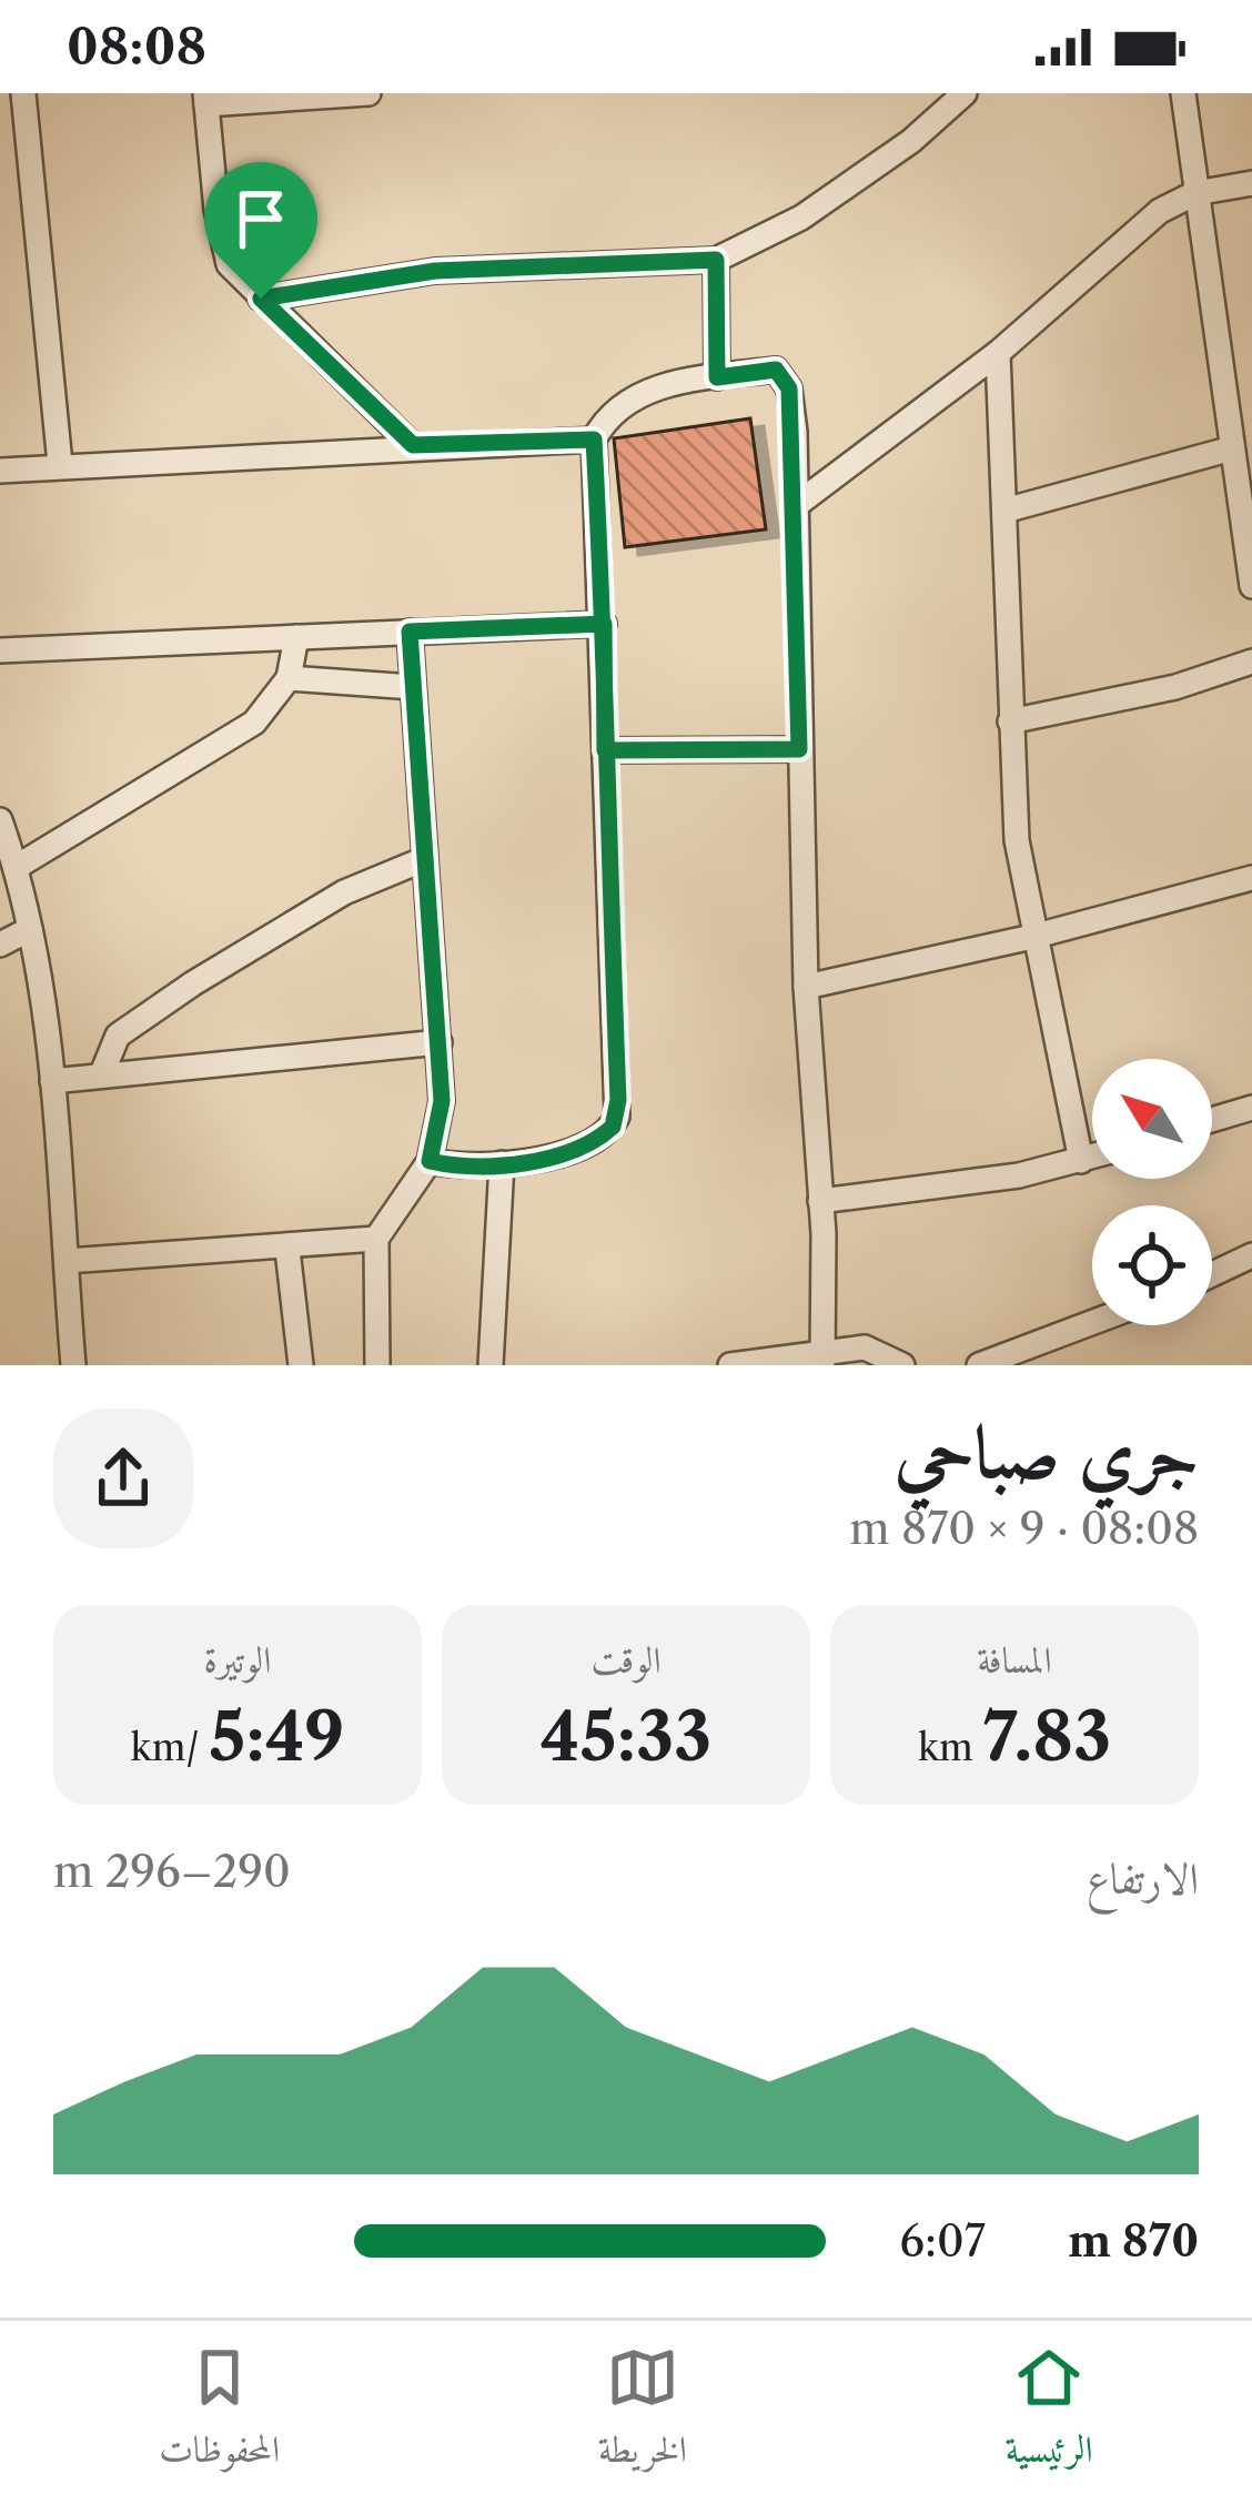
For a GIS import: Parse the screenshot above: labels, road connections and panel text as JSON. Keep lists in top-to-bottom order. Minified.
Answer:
{"north":"top left","page":{"status":"08:08","heading":["جري صباحي","08:08 · 9 × 870 m"],"stats":[["المسافة","7.83 km"],["الوقت","45:33"],["الوتيرة","5:49 /km"]],"chart":["الارتفاع","290–296 m"],"list":[{"name":"870 m","note":"6:07"}],"tabs":["الرئيسية","الخريطة","المحفوظات"]}}
